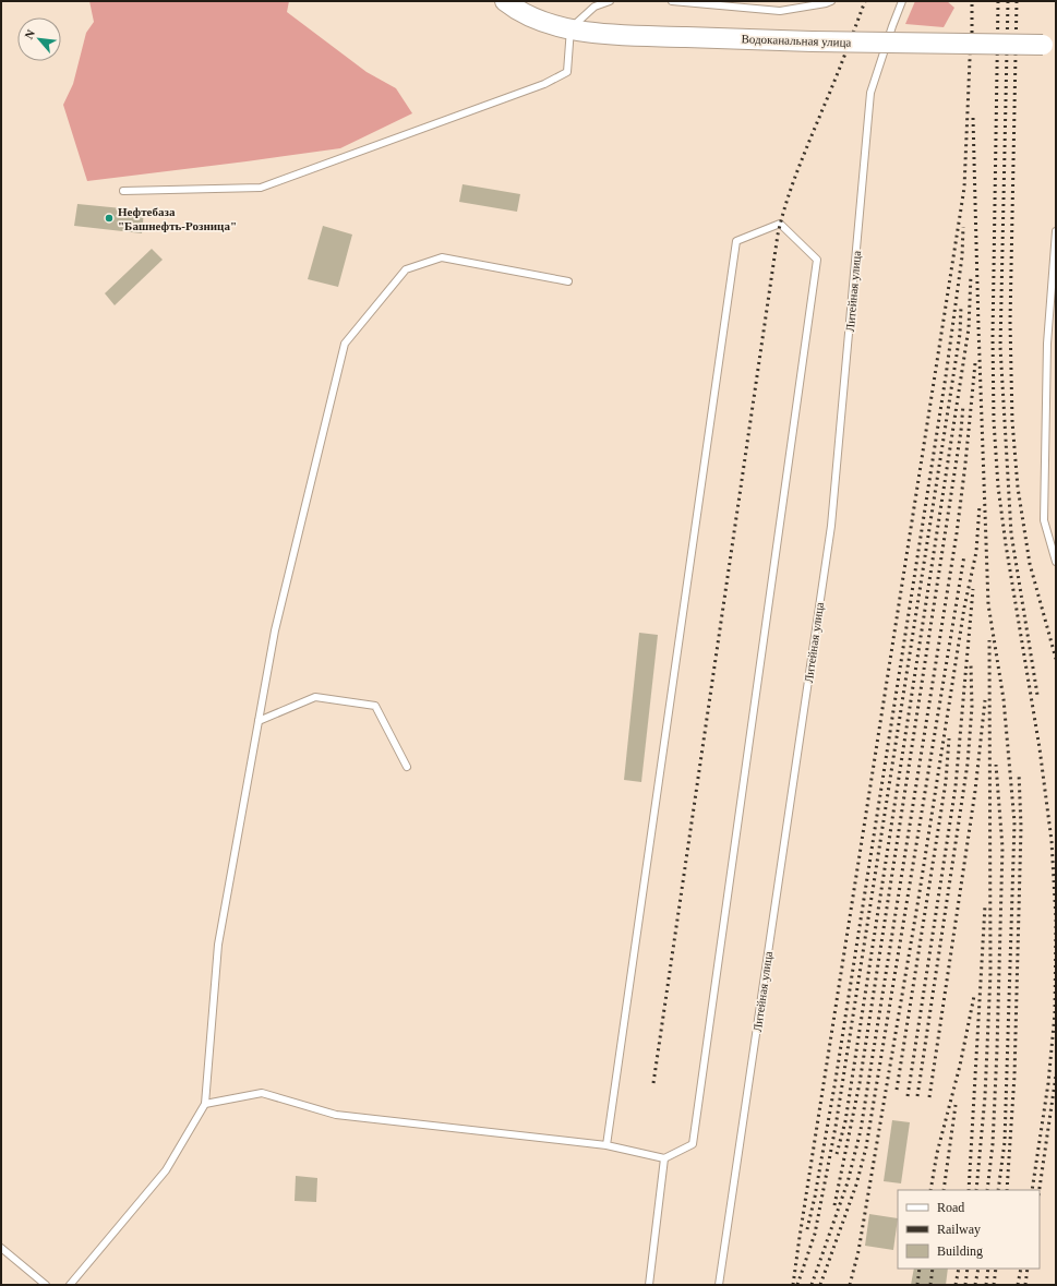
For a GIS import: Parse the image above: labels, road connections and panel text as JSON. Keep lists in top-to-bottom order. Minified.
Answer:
{"streets":{"main road":["Водоканальная улица"],"lane":["Литейная улица"]},"places":["Нефтебаза \"Башнефть-Розница\""],"legend":["Road","Railway","Building"],"north":"top left"}
